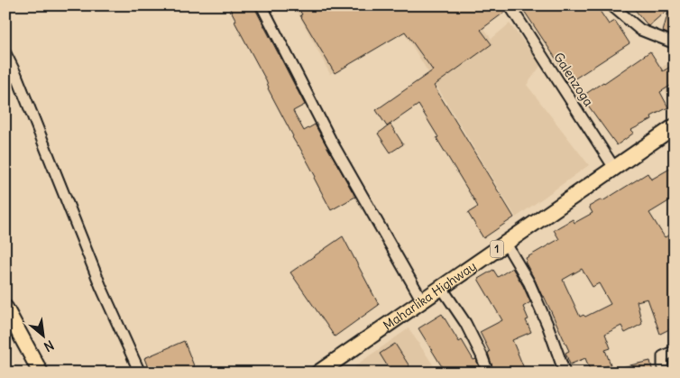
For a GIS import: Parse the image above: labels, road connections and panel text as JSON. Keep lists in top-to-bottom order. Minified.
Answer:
{"streets":{"main road":["1","Maharlika Highway"],"street":["Galenzoga"]},"crossings":[["Galenzoga","Maharlika Highway"]],"north":"bottom right"}
